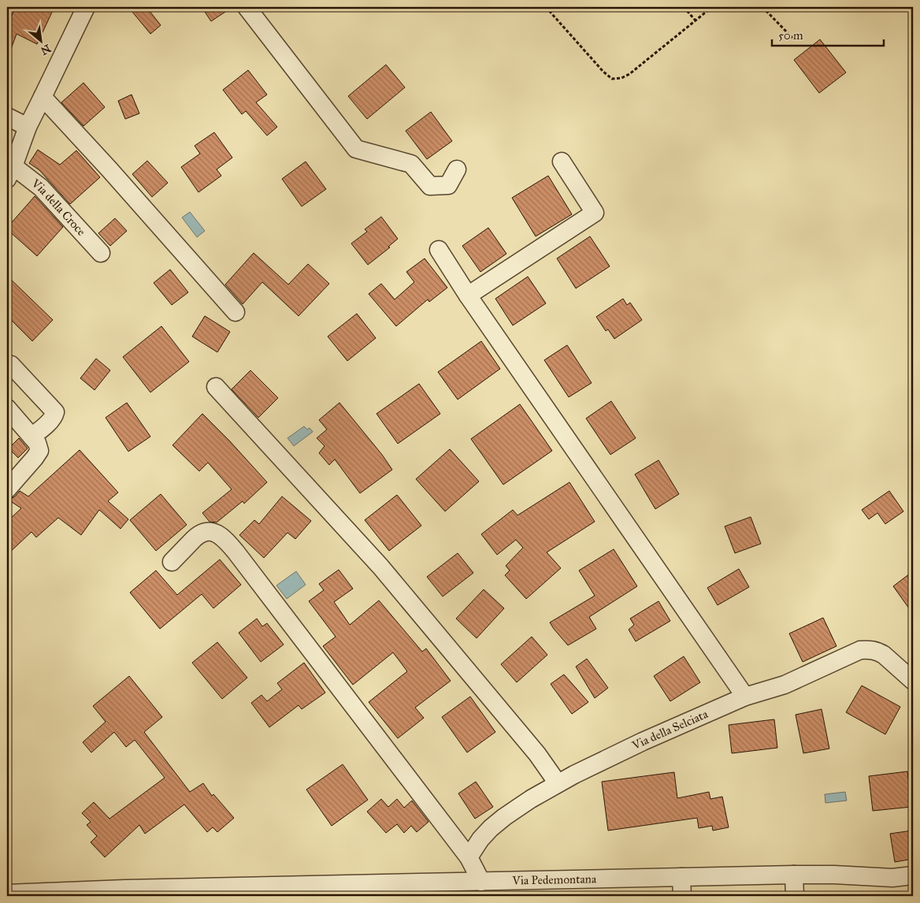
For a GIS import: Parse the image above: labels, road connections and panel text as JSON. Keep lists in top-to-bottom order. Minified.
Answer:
{"streets":{"street":["Via della Croce","Via della Selciata","Via Pedemontana"]},"scale_bar":"50 m","north":"bottom right"}
